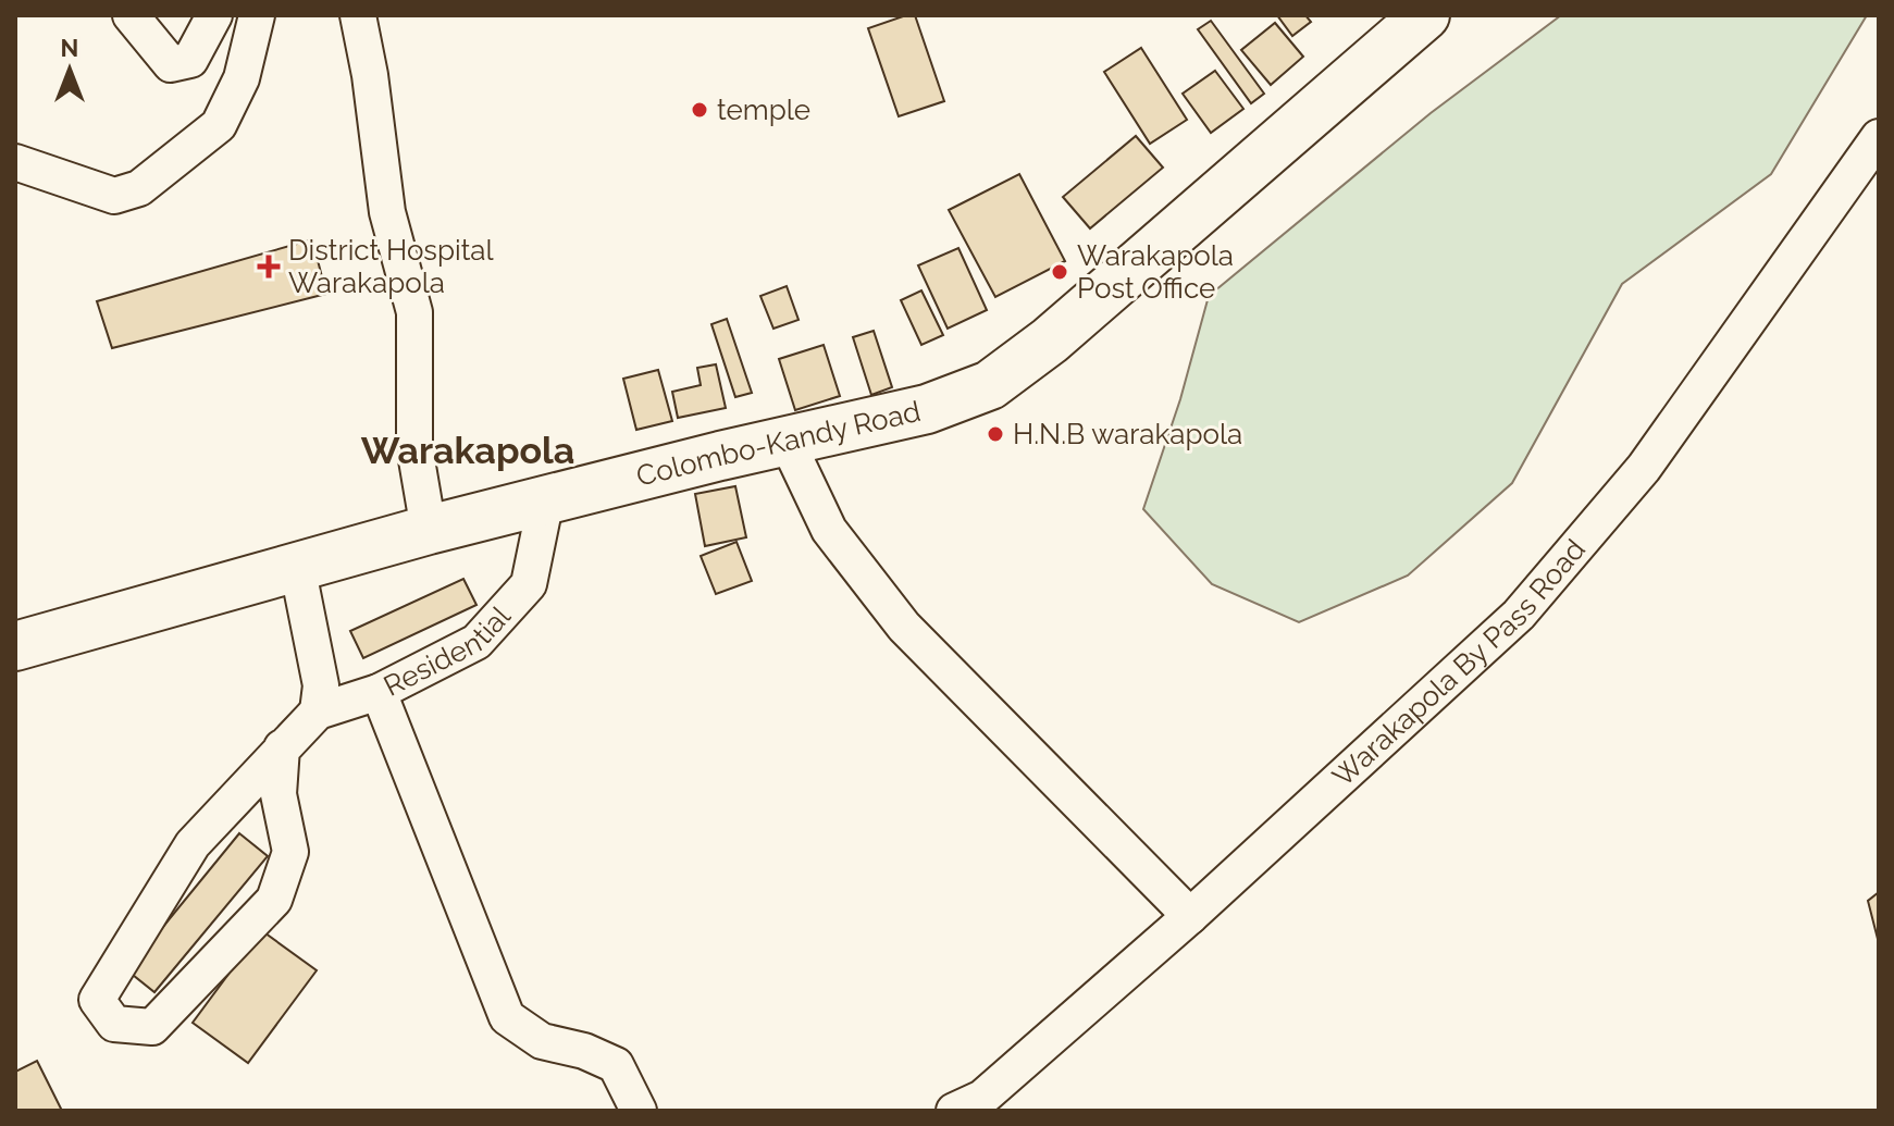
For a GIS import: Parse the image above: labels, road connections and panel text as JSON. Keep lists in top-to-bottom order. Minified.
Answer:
{"streets":{"highway":["Colombo-Kandy Road"],"street":["Residential","Warakapola By Pass Road"]},"crossings":[["Colombo-Kandy Road","Residential"]],"districts":["Warakapola"],"places":{"other":["temple","Warakapola Post Office","H.N.B warakapola"],"health":["District Hospital Warakapola"]},"north":"top"}
